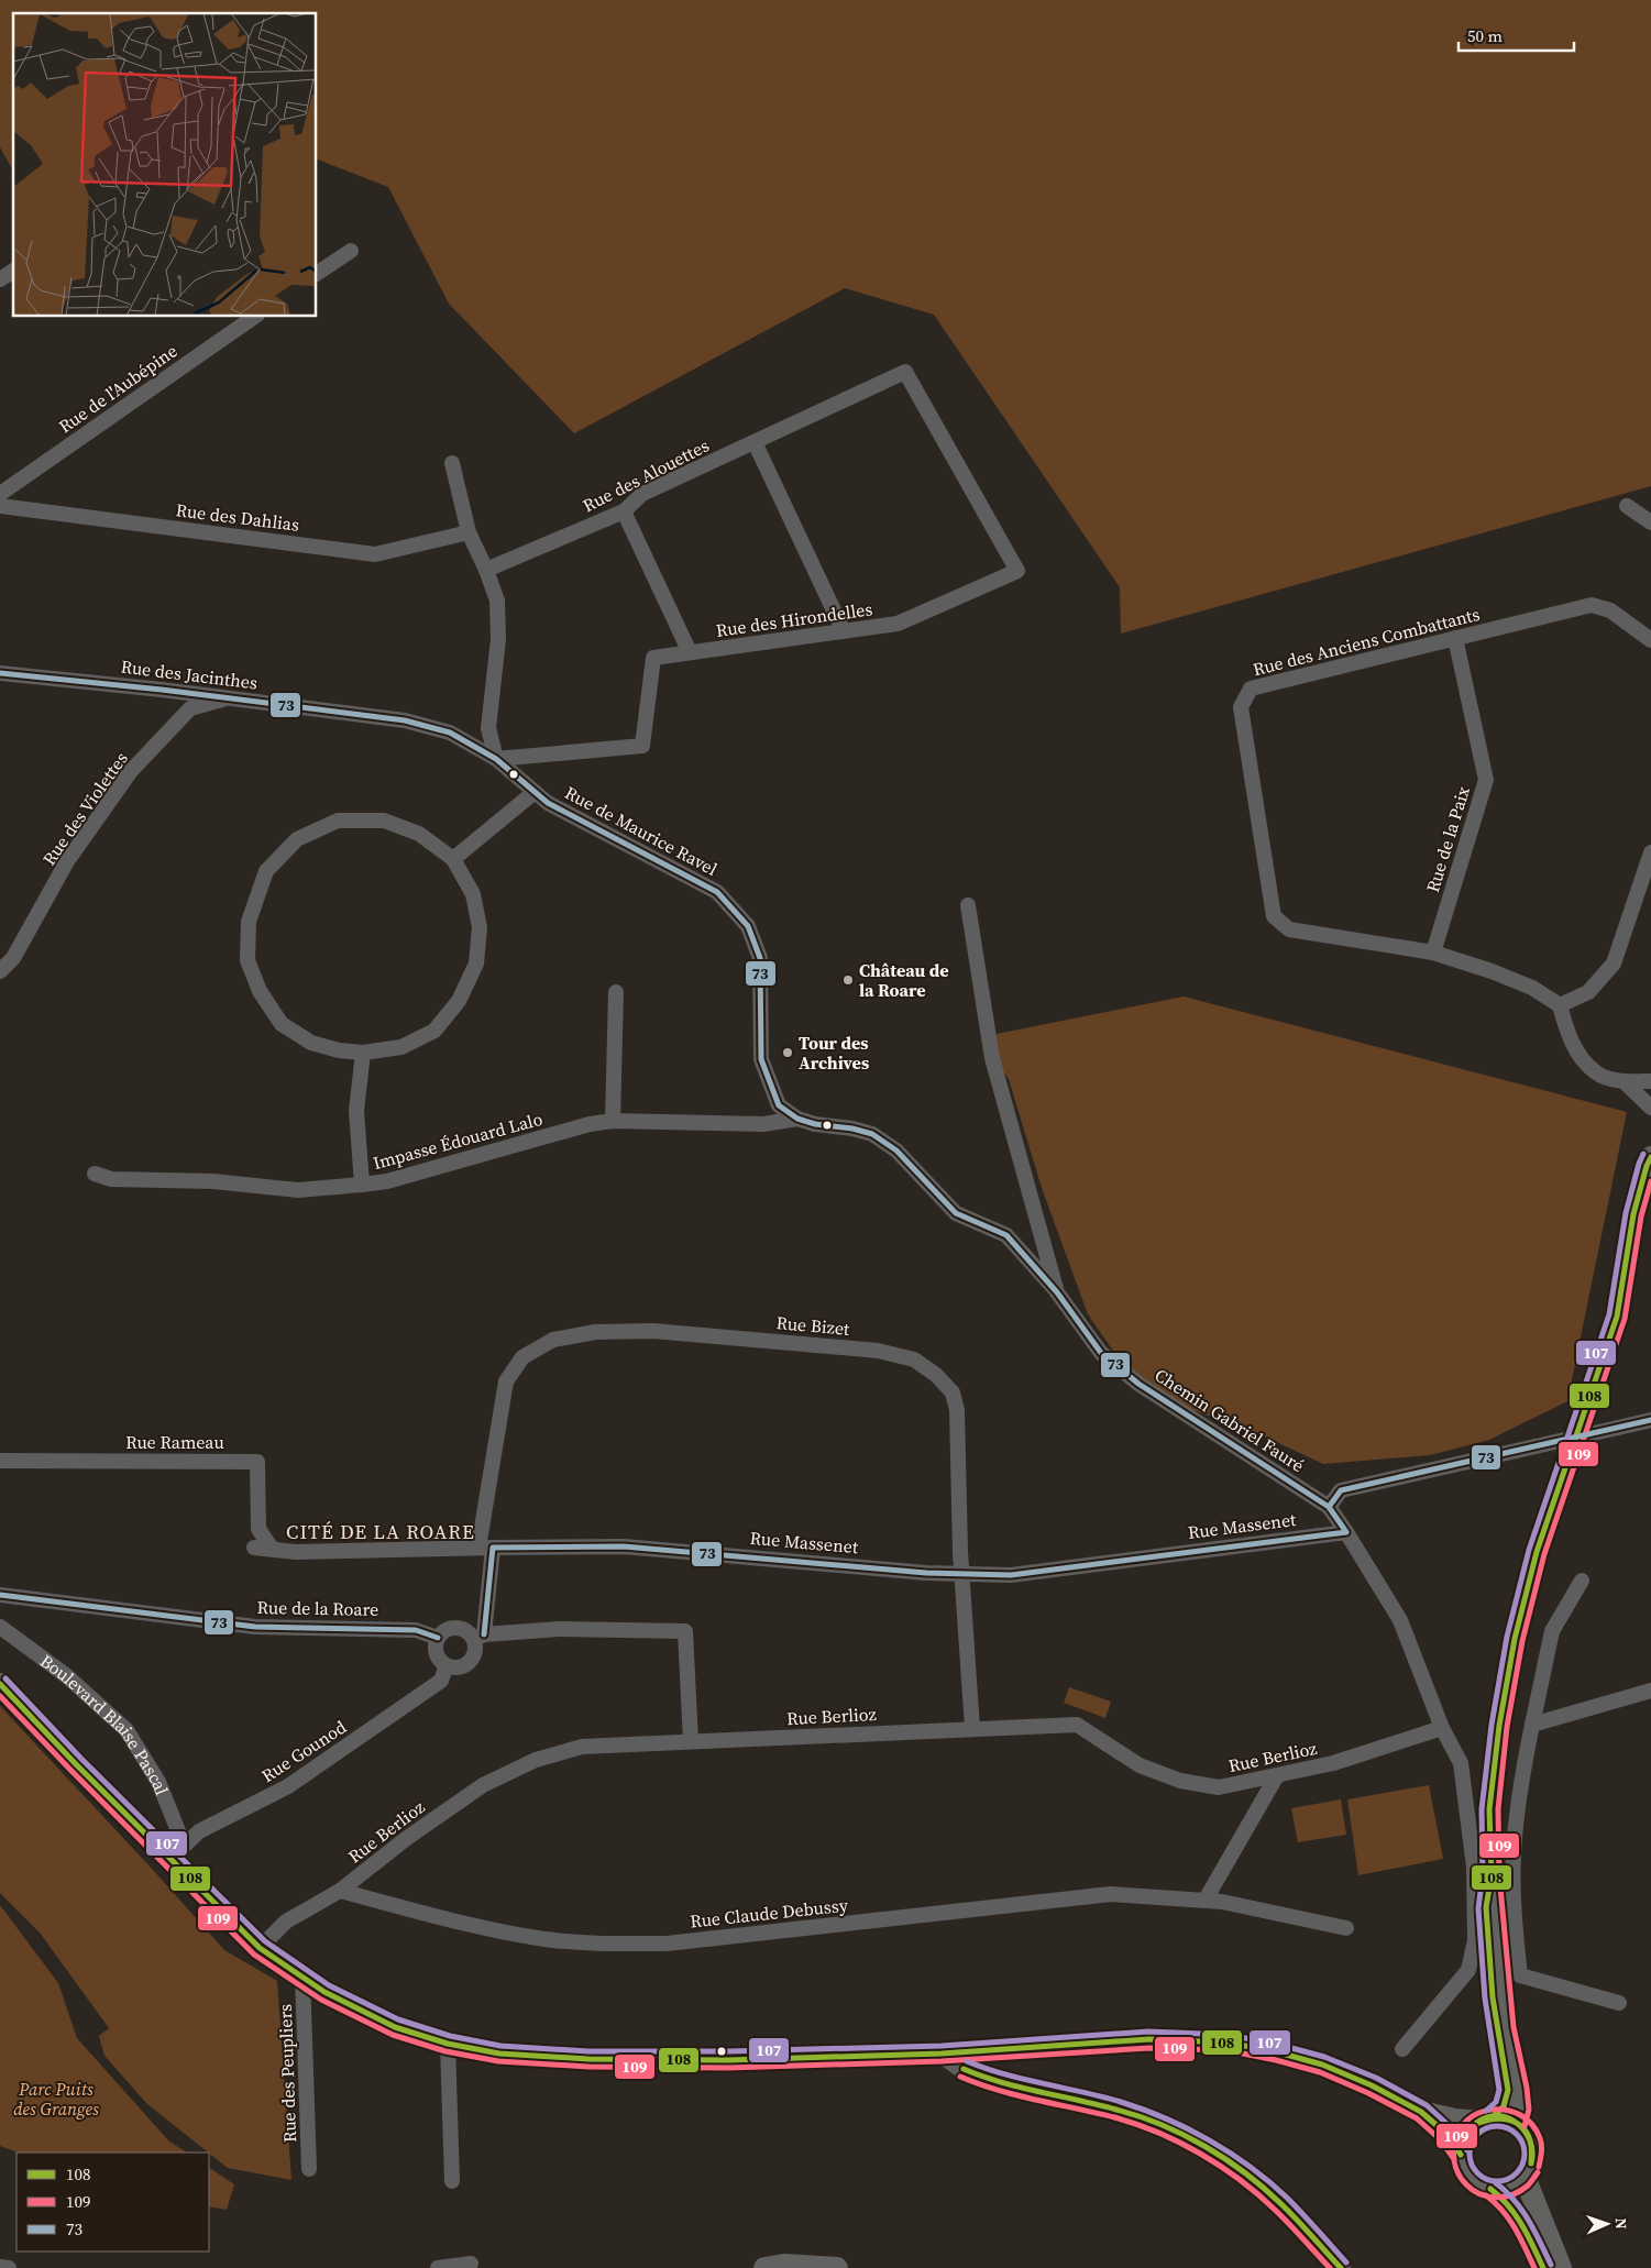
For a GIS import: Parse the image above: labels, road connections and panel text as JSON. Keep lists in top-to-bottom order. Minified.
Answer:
{"streets":{"main road":["Boulevard Blaise Pascal"],"street":["Rue de l'Aubépine","Rue des Alouettes","Rue des Dahlias","Rue des Hirondelles","Rue des Anciens Combattants","Rue des Jacinthes","Rue des Violettes","Rue de Maurice Ravel","Rue de la Paix","Impasse Édouard Lalo","Rue Bizet","Chemin Gabriel Fauré","Rue Rameau","Rue Massenet","Rue de la Roare","Rue Berlioz","Rue Gounod","Rue Claude Debussy","Rue des Peupliers"]},"crossings":[["Rue des Alouettes","Rue des Hirondelles"],["Rue des Hirondelles","Rue des Jacinthes"],["Rue des Anciens Combattants","Rue de la Paix"],["Rue des Jacinthes","Rue des Violettes"],["Rue des Jacinthes","Rue de Maurice Ravel"],["Rue de Maurice Ravel","Impasse Édouard Lalo"],["Rue de Maurice Ravel","Chemin Gabriel Fauré"],["Rue Bizet","Rue Massenet"],["Rue Bizet","Rue de la Roare"],["Rue Bizet","Rue Berlioz"],["Rue Bizet","Rue Gounod"],["Chemin Gabriel Fauré","Rue Massenet"],["Chemin Gabriel Fauré","Rue Berlioz"],["Rue Rameau","Rue Massenet"],["Rue de la Roare","Rue Gounod"],["Rue Berlioz","Boulevard Blaise Pascal"],["Rue Berlioz","Rue Claude Debussy"],["Boulevard Blaise Pascal","Rue Gounod"],["Boulevard Blaise Pascal","Rue des Peupliers"]],"districts":["CITÉ DE LA ROARE"],"parks":["Parc Puits des Granges"],"places":["Château de la Roare","Tour des Archives"],"lines":["transit line 73","transit line 107","transit line 108","transit line 109"],"legend":["108","109","73"],"scale_bar":"50 m","north":"right"}
